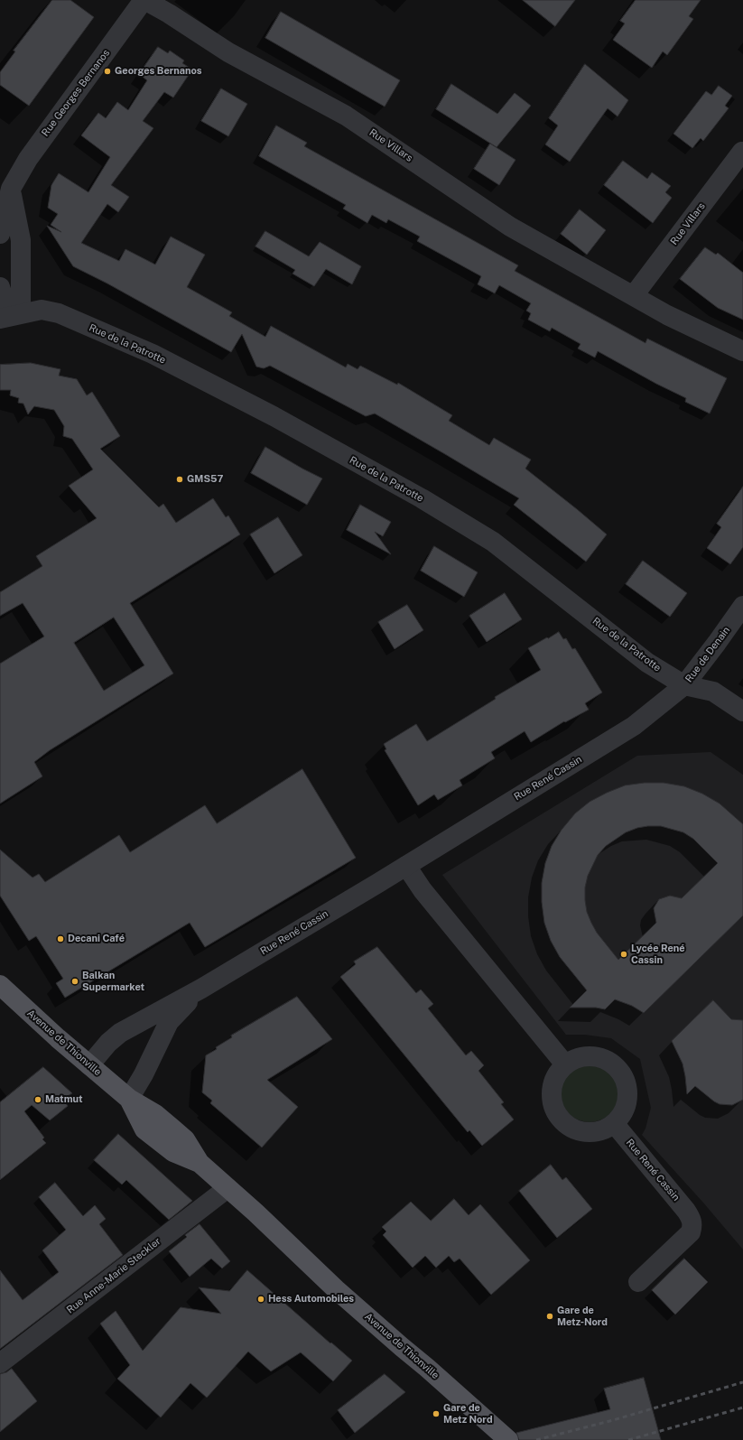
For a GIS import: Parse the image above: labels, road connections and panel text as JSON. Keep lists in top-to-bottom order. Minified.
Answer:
{"streets":{"main road":["Avenue de Thionville"],"street":["Rue Georges Bernanos","Rue Villars","Rue de la Patrotte","Rue de Denain","Rue René Cassin","Rue Anne-Marie Steckler"]},"crossings":[["Rue Georges Bernanos","Rue Villars"],["Rue de la Patrotte","Rue de Denain"],["Rue de la Patrotte","Rue René Cassin"],["Rue de Denain","Rue René Cassin"],["Rue René Cassin","Avenue de Thionville"],["Avenue de Thionville","Rue Anne-Marie Steckler"]],"places":["Georges Bernanos","GMS57","Decani Café","Lycée René Cassin","Balkan Supermarket","Matmut","Hess Automobiles","Gare de Metz-Nord","Gare de Metz Nord"]}
